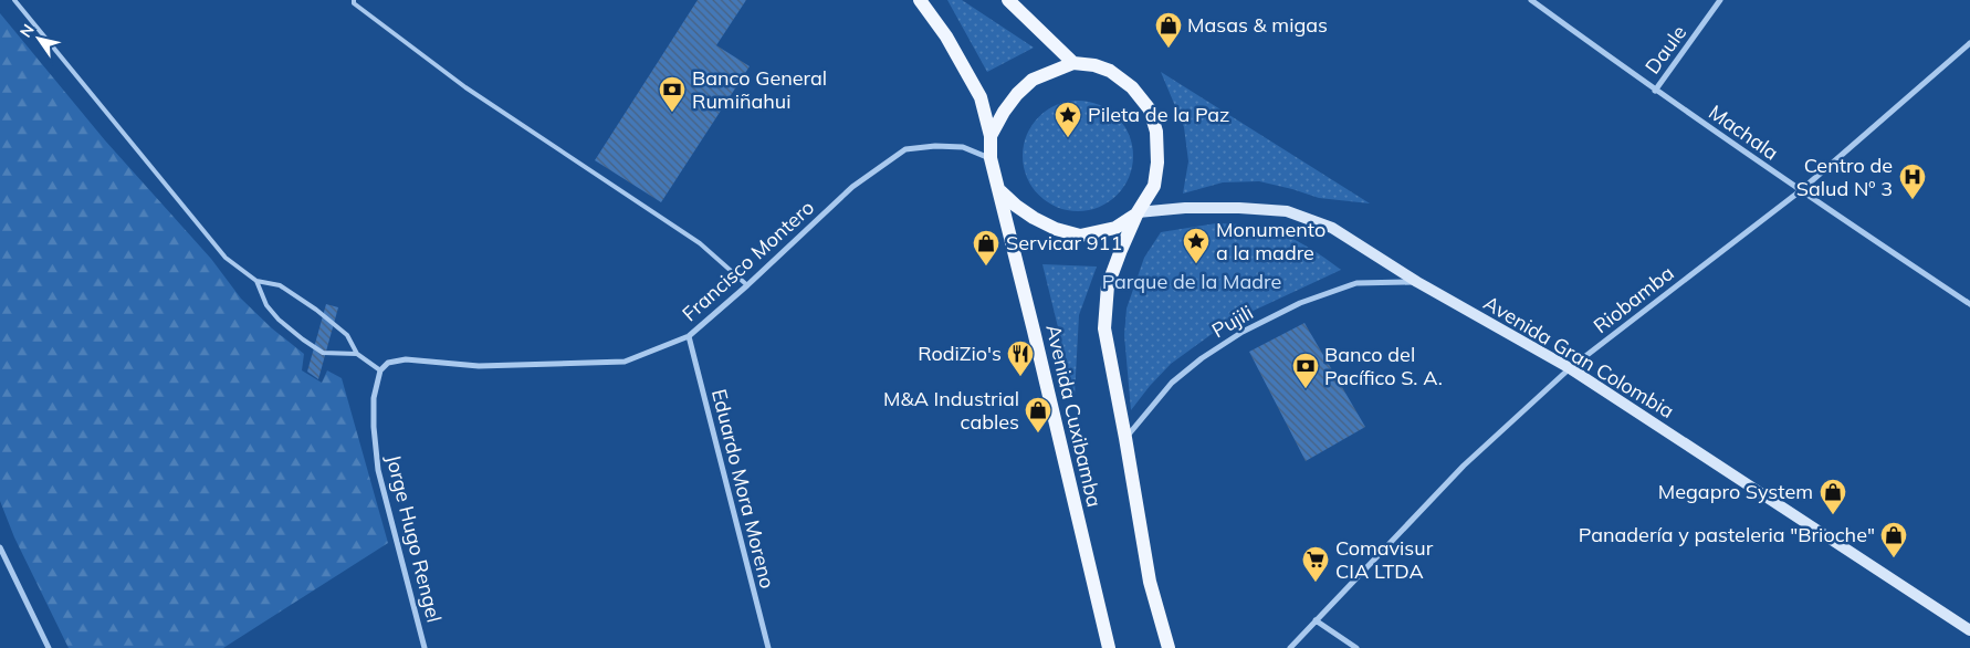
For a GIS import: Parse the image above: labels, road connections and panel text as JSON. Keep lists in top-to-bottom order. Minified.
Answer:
{"streets":{"main road":["Avenida Cuxibamba"],"street":["Daule","Machala","Francisco Montero","Riobamba","Pujili","Avenida Gran Colombia","Eduardo Mora Moreno","Jorge Hugo Rengel"]},"crossings":[["Daule","Machala"],["Machala","Riobamba"],["Francisco Montero","Avenida Gran Colombia"],["Francisco Montero","Avenida Cuxibamba"],["Francisco Montero","Eduardo Mora Moreno"],["Francisco Montero","Jorge Hugo Rengel"],["Riobamba","Avenida Gran Colombia"],["Pujili","Avenida Gran Colombia"],["Avenida Gran Colombia","Avenida Cuxibamba"]],"parks":["Parque de la Madre"],"places":{"shop":["Masas & migas","Servicar 911","M&A Industrial cables","Megapro System","Panadería y pasteleria \"Brioche\""],"bank":["Banco General Rumiñahui","Banco del Pacífico S. A."],"place":["Pileta de la Paz","Monumento a la madre"],"hospital":["Centro de Salud Nº 3"],"restaurant":["RodiZio's"],"supermarket":["Comavisur CIA LTDA"]},"north":"top left"}
